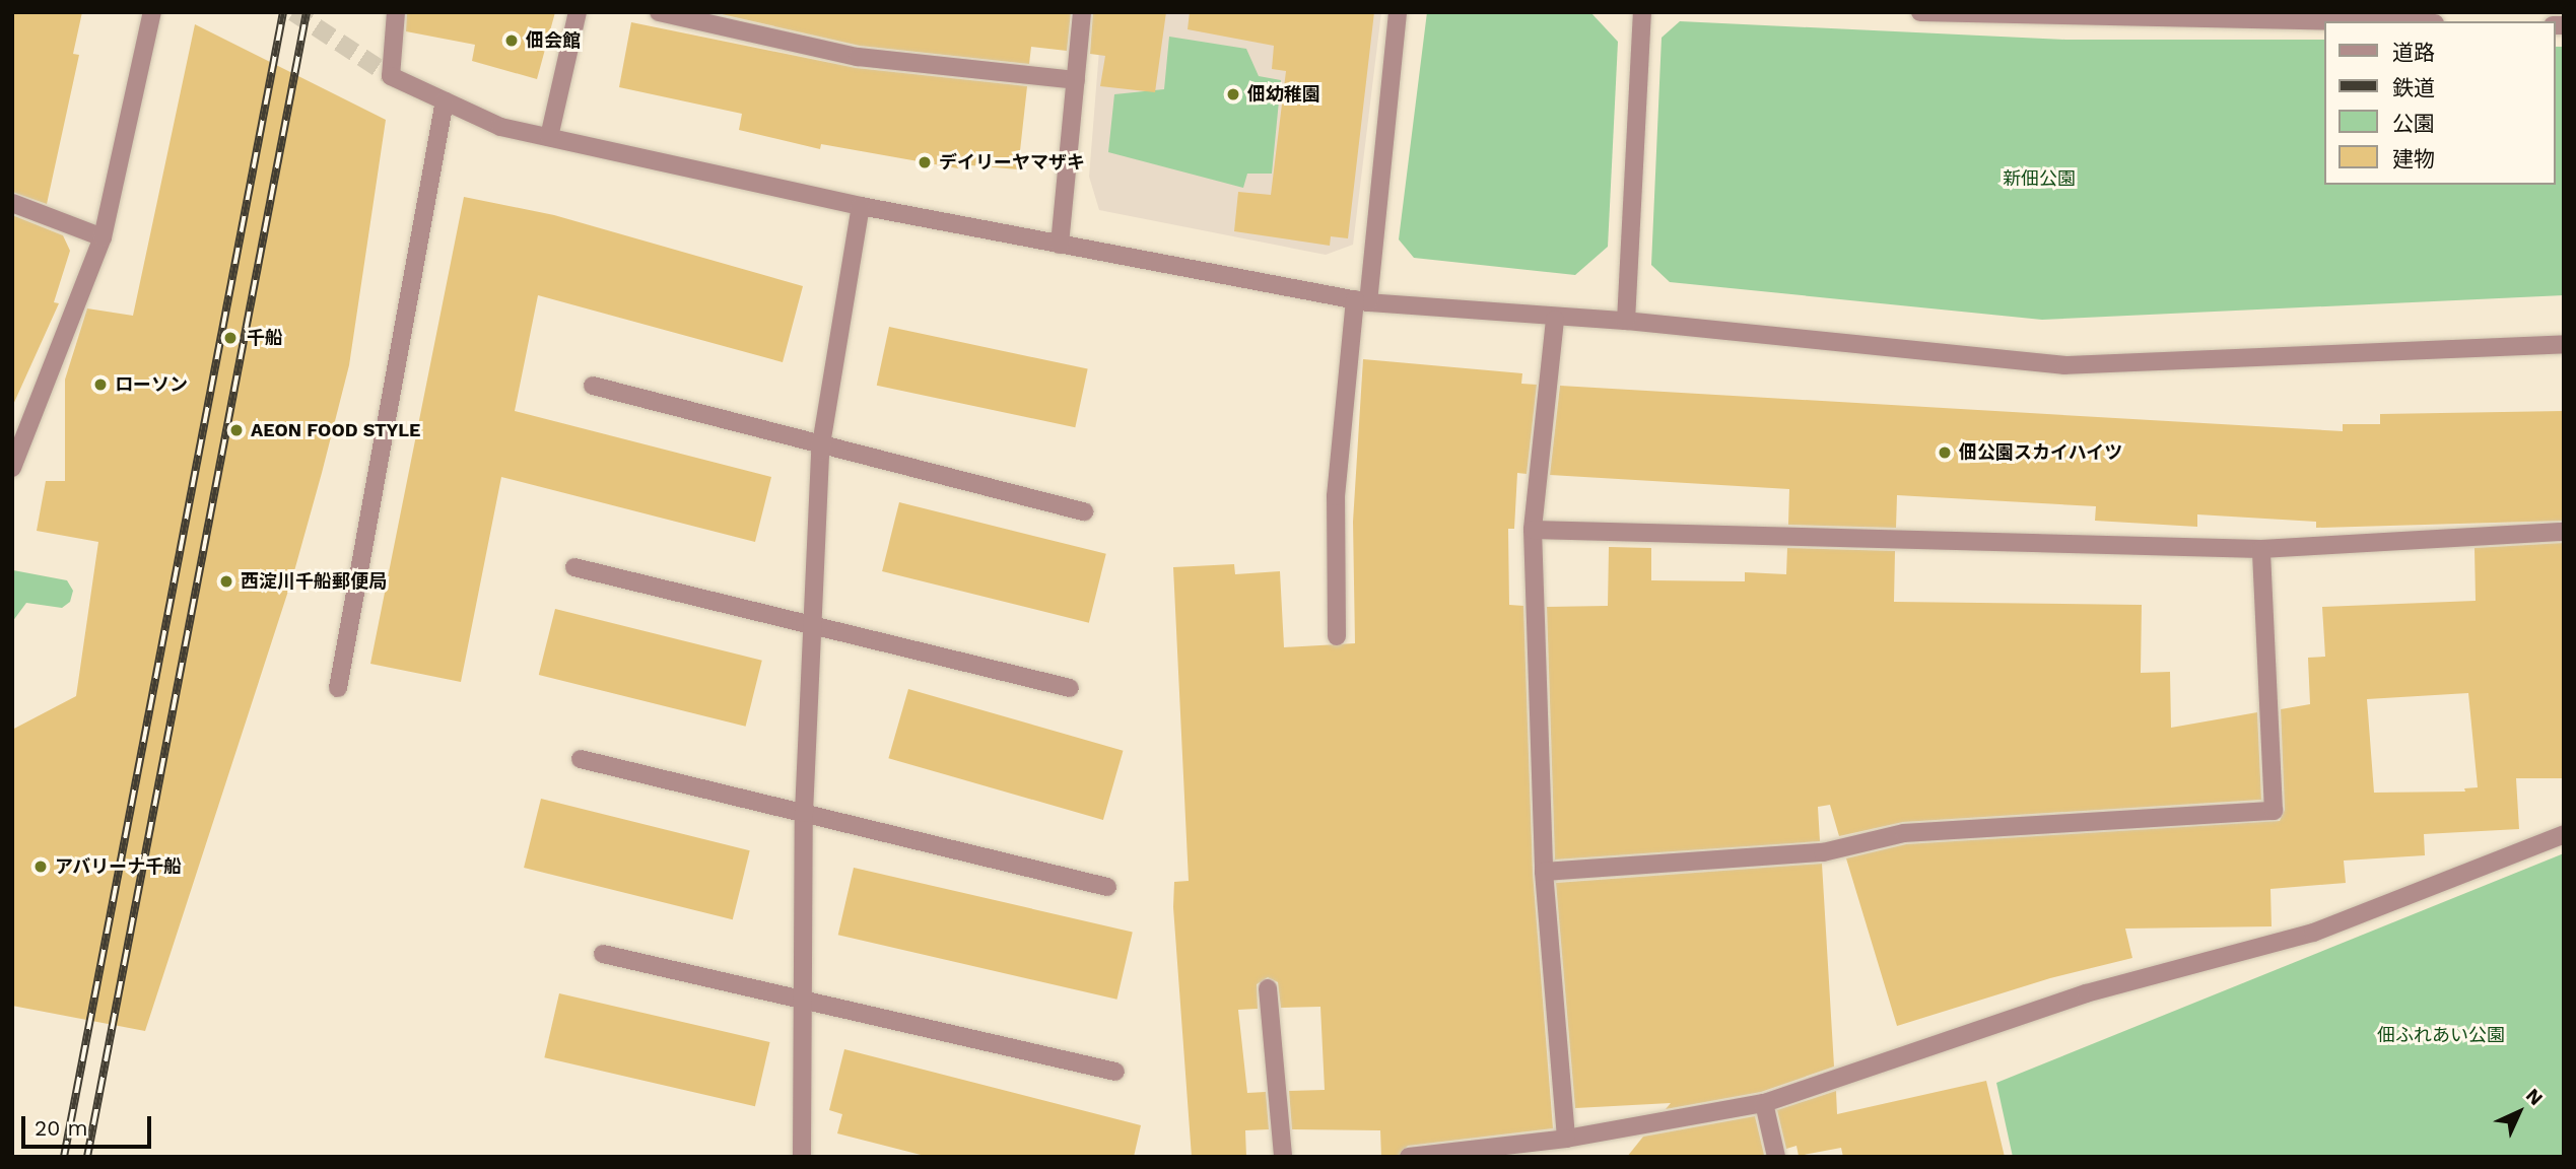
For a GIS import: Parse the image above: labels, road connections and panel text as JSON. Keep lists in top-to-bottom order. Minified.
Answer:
{"parks":["新佃公園","佃ふれあい公園"],"places":["佃会館","佃幼稚園","デイリーヤマザキ","千船","ローソン","AEON FOOD STYLE","佃公園スカイハイツ","西淀川千船郵便局","アバリーナ千船"],"legend":["道路","鉄道","公園","建物"],"scale_bar":"20 m","north":"top right"}
